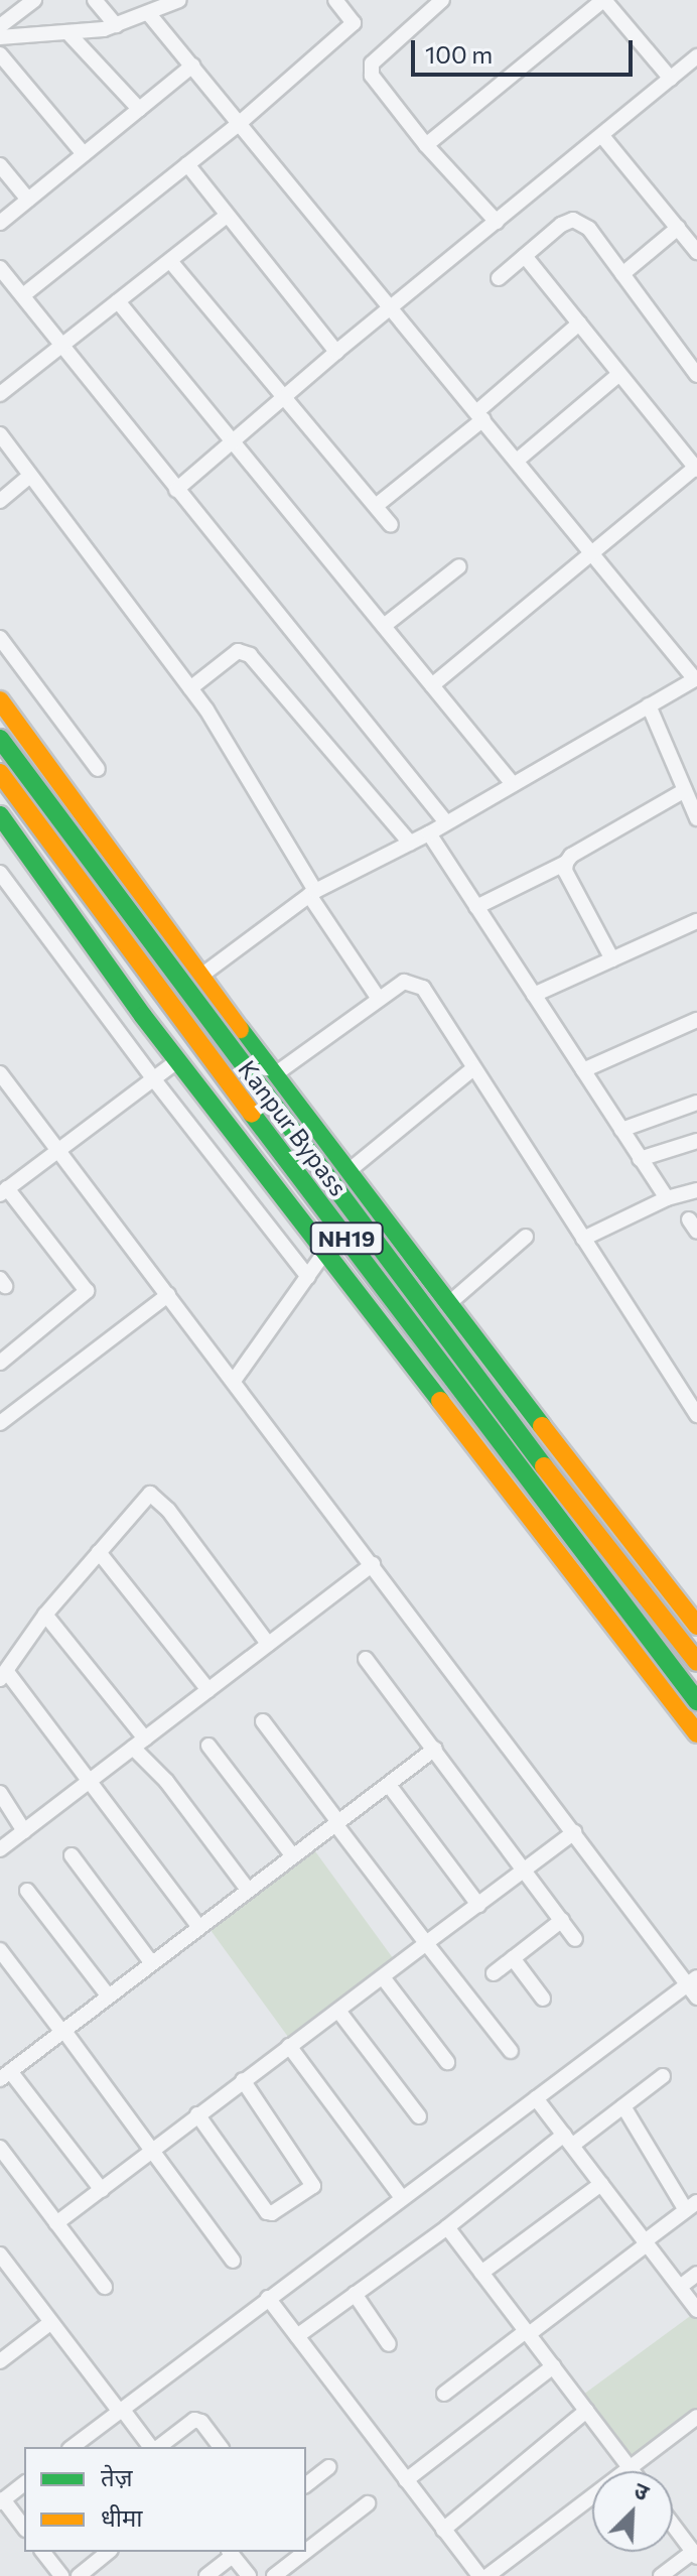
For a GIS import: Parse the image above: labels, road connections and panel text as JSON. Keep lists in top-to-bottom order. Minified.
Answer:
{"streets":{"main road":["Kanpur Bypass","NH19"]},"legend":["तेज़","धीमा"],"scale_bar":"100 m","north":"top right"}
